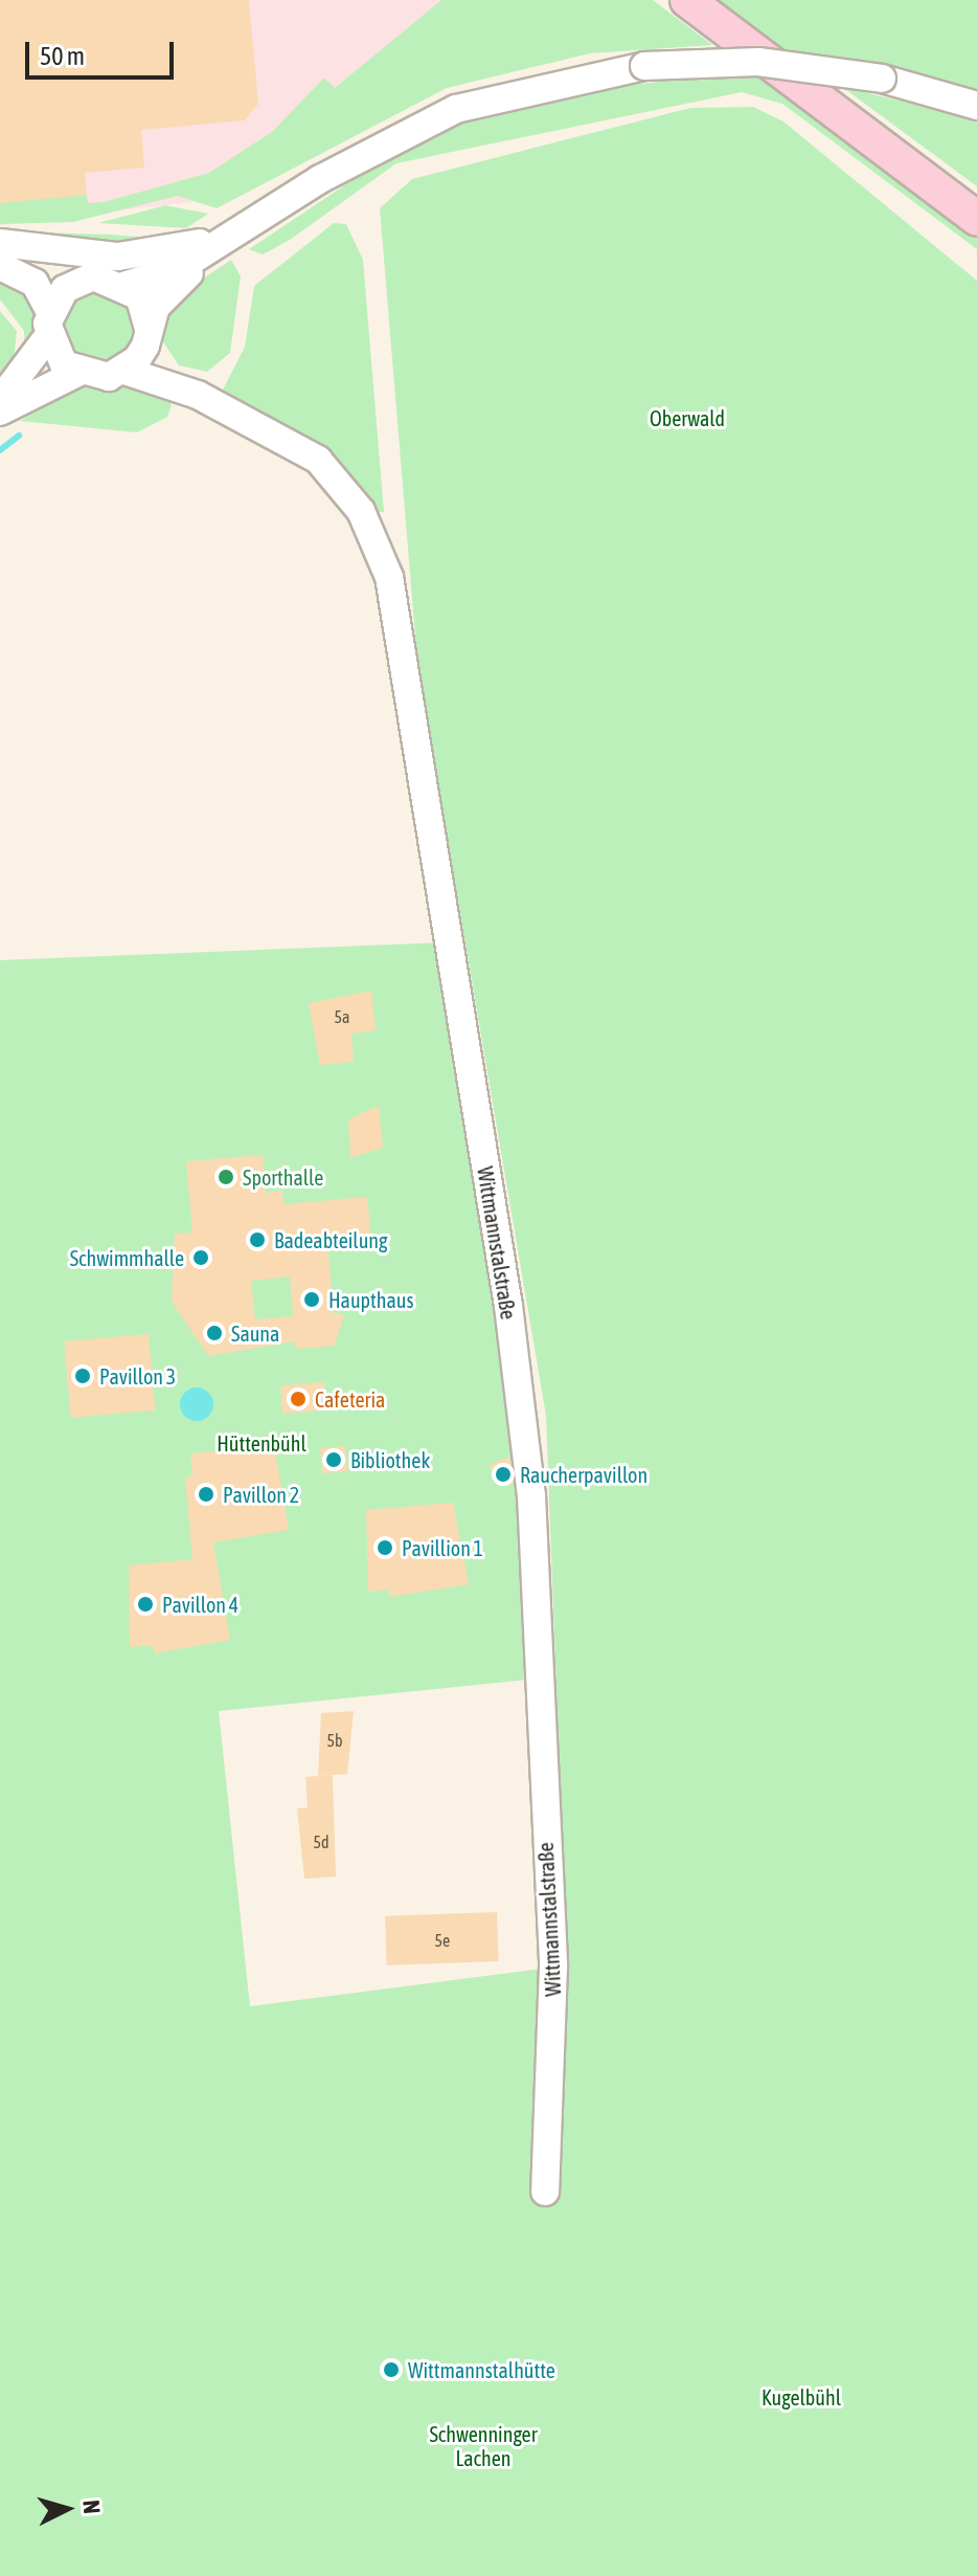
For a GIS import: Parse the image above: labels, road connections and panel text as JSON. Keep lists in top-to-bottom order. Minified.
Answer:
{"streets":{"street":["Wittmannstalstraße"]},"parks":["Oberwald","Hüttenbühl","Kugelbühl","Schwenninger Lachen"],"places":["Sporthalle","Badeabteilung","Schwimmhalle","Haupthaus","Sauna","Pavillon 3","Cafeteria","Bibliothek","Raucherpavillon","Pavillon 2","Pavillion 1","Pavillon 4","Wittmannstalhütte"],"house_numbers":["5a","5b","5d","5e"],"scale_bar":"50 m","north":"right"}
